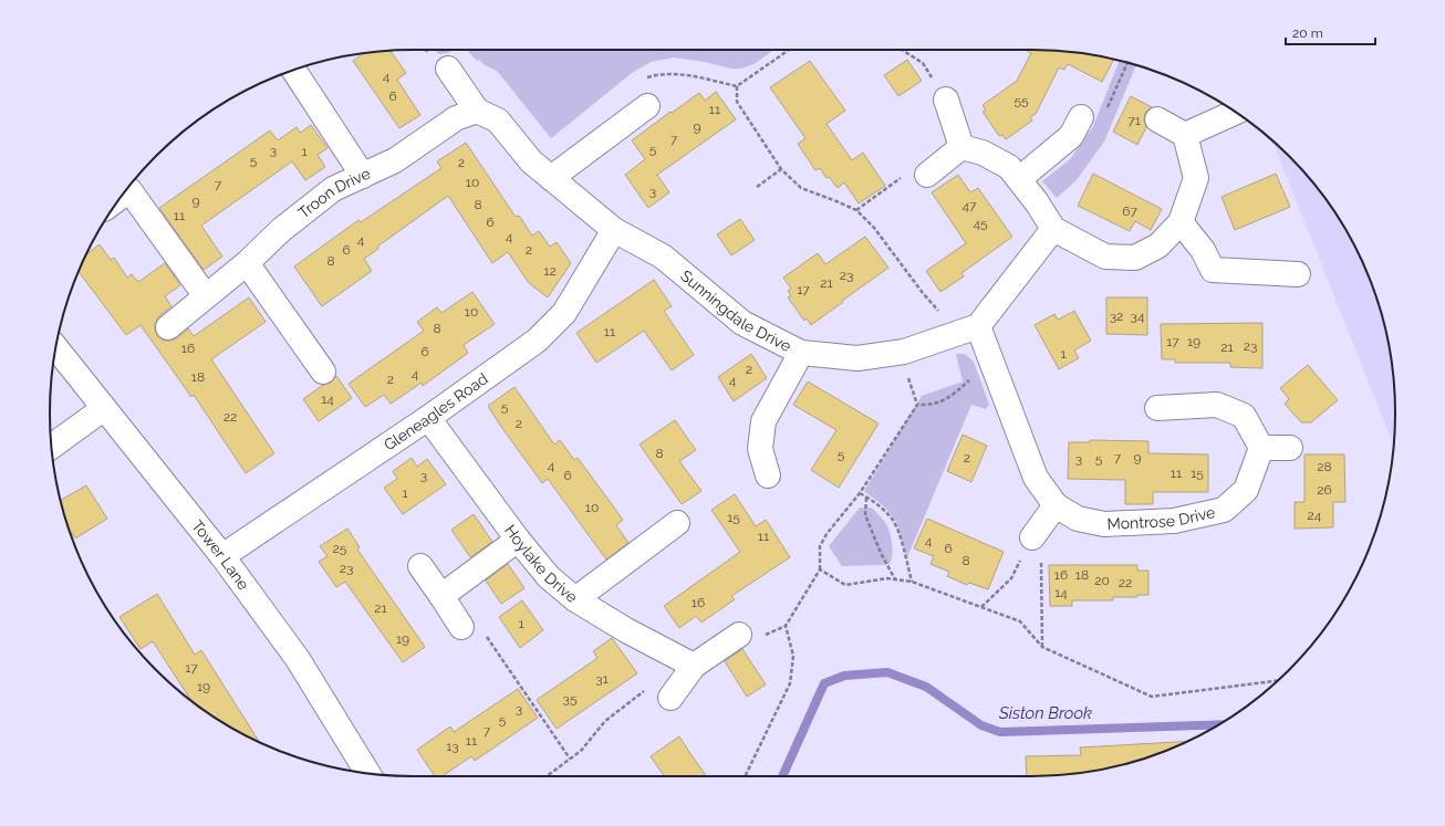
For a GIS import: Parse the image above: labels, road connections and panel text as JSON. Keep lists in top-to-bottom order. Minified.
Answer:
{"streets":{"street":["Troon Drive","Sunningdale Drive","Gleneagles Road","Montrose Drive","Tower Lane","Hoylake Drive"]},"crossings":[["Troon Drive","Sunningdale Drive"],["Sunningdale Drive","Gleneagles Road"],["Sunningdale Drive","Montrose Drive"],["Gleneagles Road","Tower Lane"],["Gleneagles Road","Hoylake Drive"]],"water":["Siston Brook"],"house_numbers":["4","6","55","11","71","9","7","5","3","1","5","2","10","7","3","9","8","47","67","11","6","45","4","4","6","2","8","12","23","21","17","10","32","34","8","11","17","19","23","21","16","6","1","2","4","18","2","4","14","5","22","2","8","5","2","7","9","3","5","4","28","11","15","3","6","26","1","10","24","15","11","4","25","6","8","23","16","18","20","22","14","16","21","1","19","17","31","19","35","3","5","7","11","13"],"scale_bar":"20 m"}
